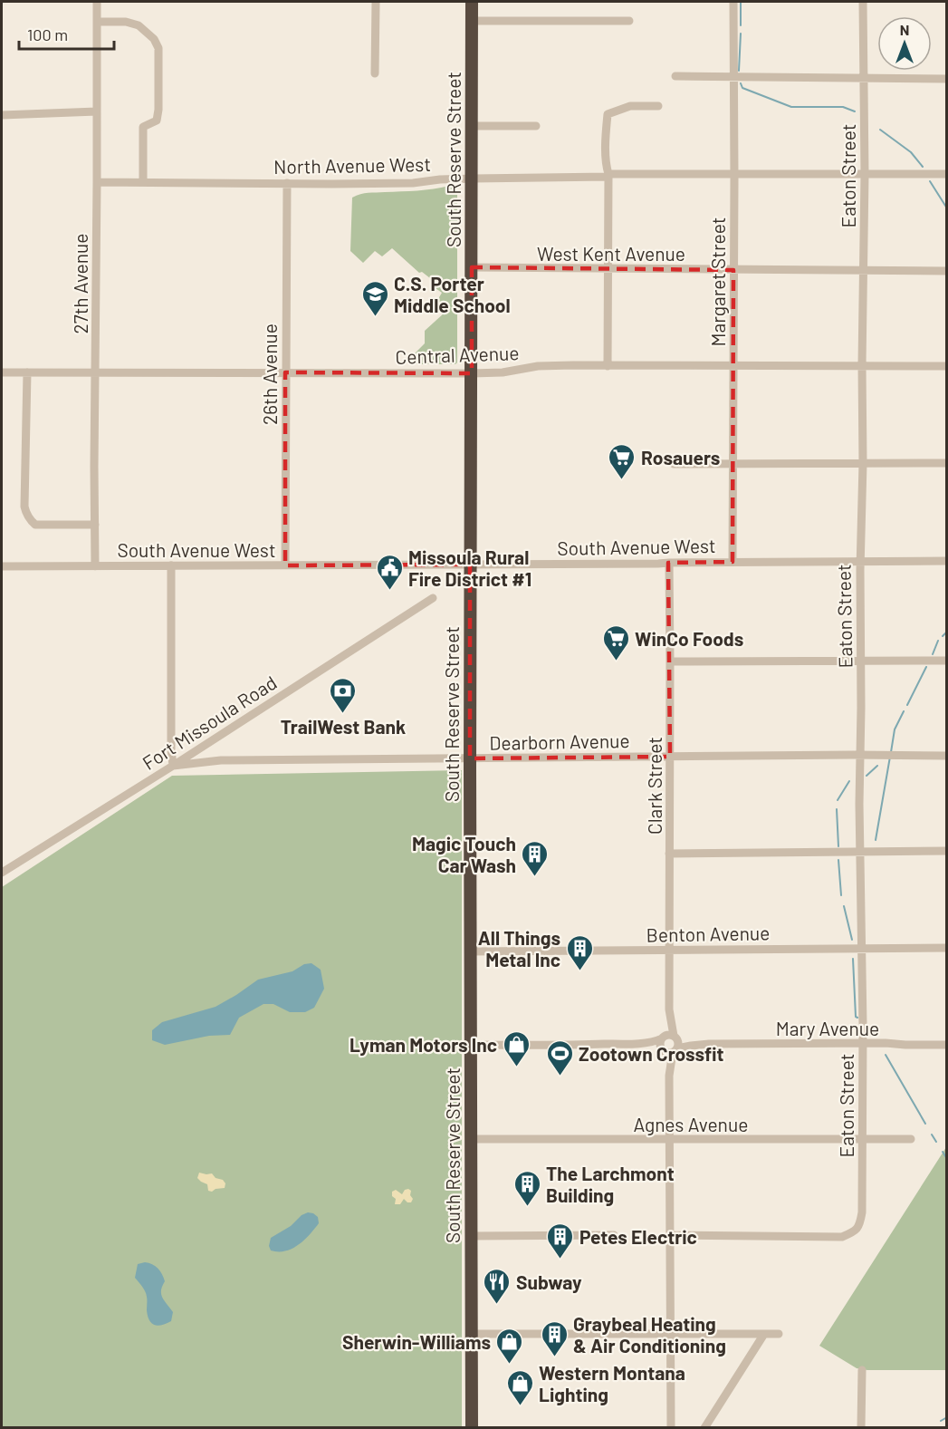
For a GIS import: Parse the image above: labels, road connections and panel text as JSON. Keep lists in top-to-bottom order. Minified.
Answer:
{"streets":{"highway":["South Reserve Street"],"street":["North Avenue West","Eaton Street","West Kent Avenue","Margaret Street","27th Avenue","Central Avenue","26th Avenue","South Avenue West","Fort Missoula Road","Dearborn Avenue","Clark Street","Benton Avenue","Mary Avenue","Agnes Avenue"]},"crossings":[["South Reserve Street","North Avenue West"],["South Reserve Street","West Kent Avenue"],["South Reserve Street","Central Avenue"],["South Reserve Street","South Avenue West"],["South Reserve Street","Dearborn Avenue"],["South Reserve Street","Benton Avenue"],["South Reserve Street","Mary Avenue"],["South Reserve Street","Agnes Avenue"],["North Avenue West","Eaton Street"],["North Avenue West","Margaret Street"],["North Avenue West","27th Avenue"],["North Avenue West","26th Avenue"],["Eaton Street","West Kent Avenue"],["Eaton Street","Central Avenue"],["Eaton Street","South Avenue West"],["Eaton Street","Dearborn Avenue"],["Eaton Street","Benton Avenue"],["Eaton Street","Mary Avenue"],["Eaton Street","Agnes Avenue"],["West Kent Avenue","Margaret Street"],["Margaret Street","Central Avenue"],["Margaret Street","South Avenue West"],["27th Avenue","Central Avenue"],["27th Avenue","South Avenue West"],["Central Avenue","26th Avenue"],["26th Avenue","South Avenue West"],["South Avenue West","Clark Street"],["Fort Missoula Road","Dearborn Avenue"],["Dearborn Avenue","Clark Street"],["Clark Street","Benton Avenue"],["Clark Street","Mary Avenue"]],"places":{"school or university":["C.S. Porter Middle School"],"supermarket":["Rosauers","WinCo Foods"],"public building":["Missoula Rural Fire District #1"],"bank":["TrailWest Bank"],"building":["Magic Touch Car Wash","All Things Metal Inc","The Larchmont Building","Petes Electric","Graybeal Heating & Air Conditioning"],"shop":["Lyman Motors Inc","Sherwin-Williams","Western Montana Lighting"],"sports":["Zootown Crossfit"],"restaurant":["Subway"]},"scale_bar":"100 m","north":"top"}
